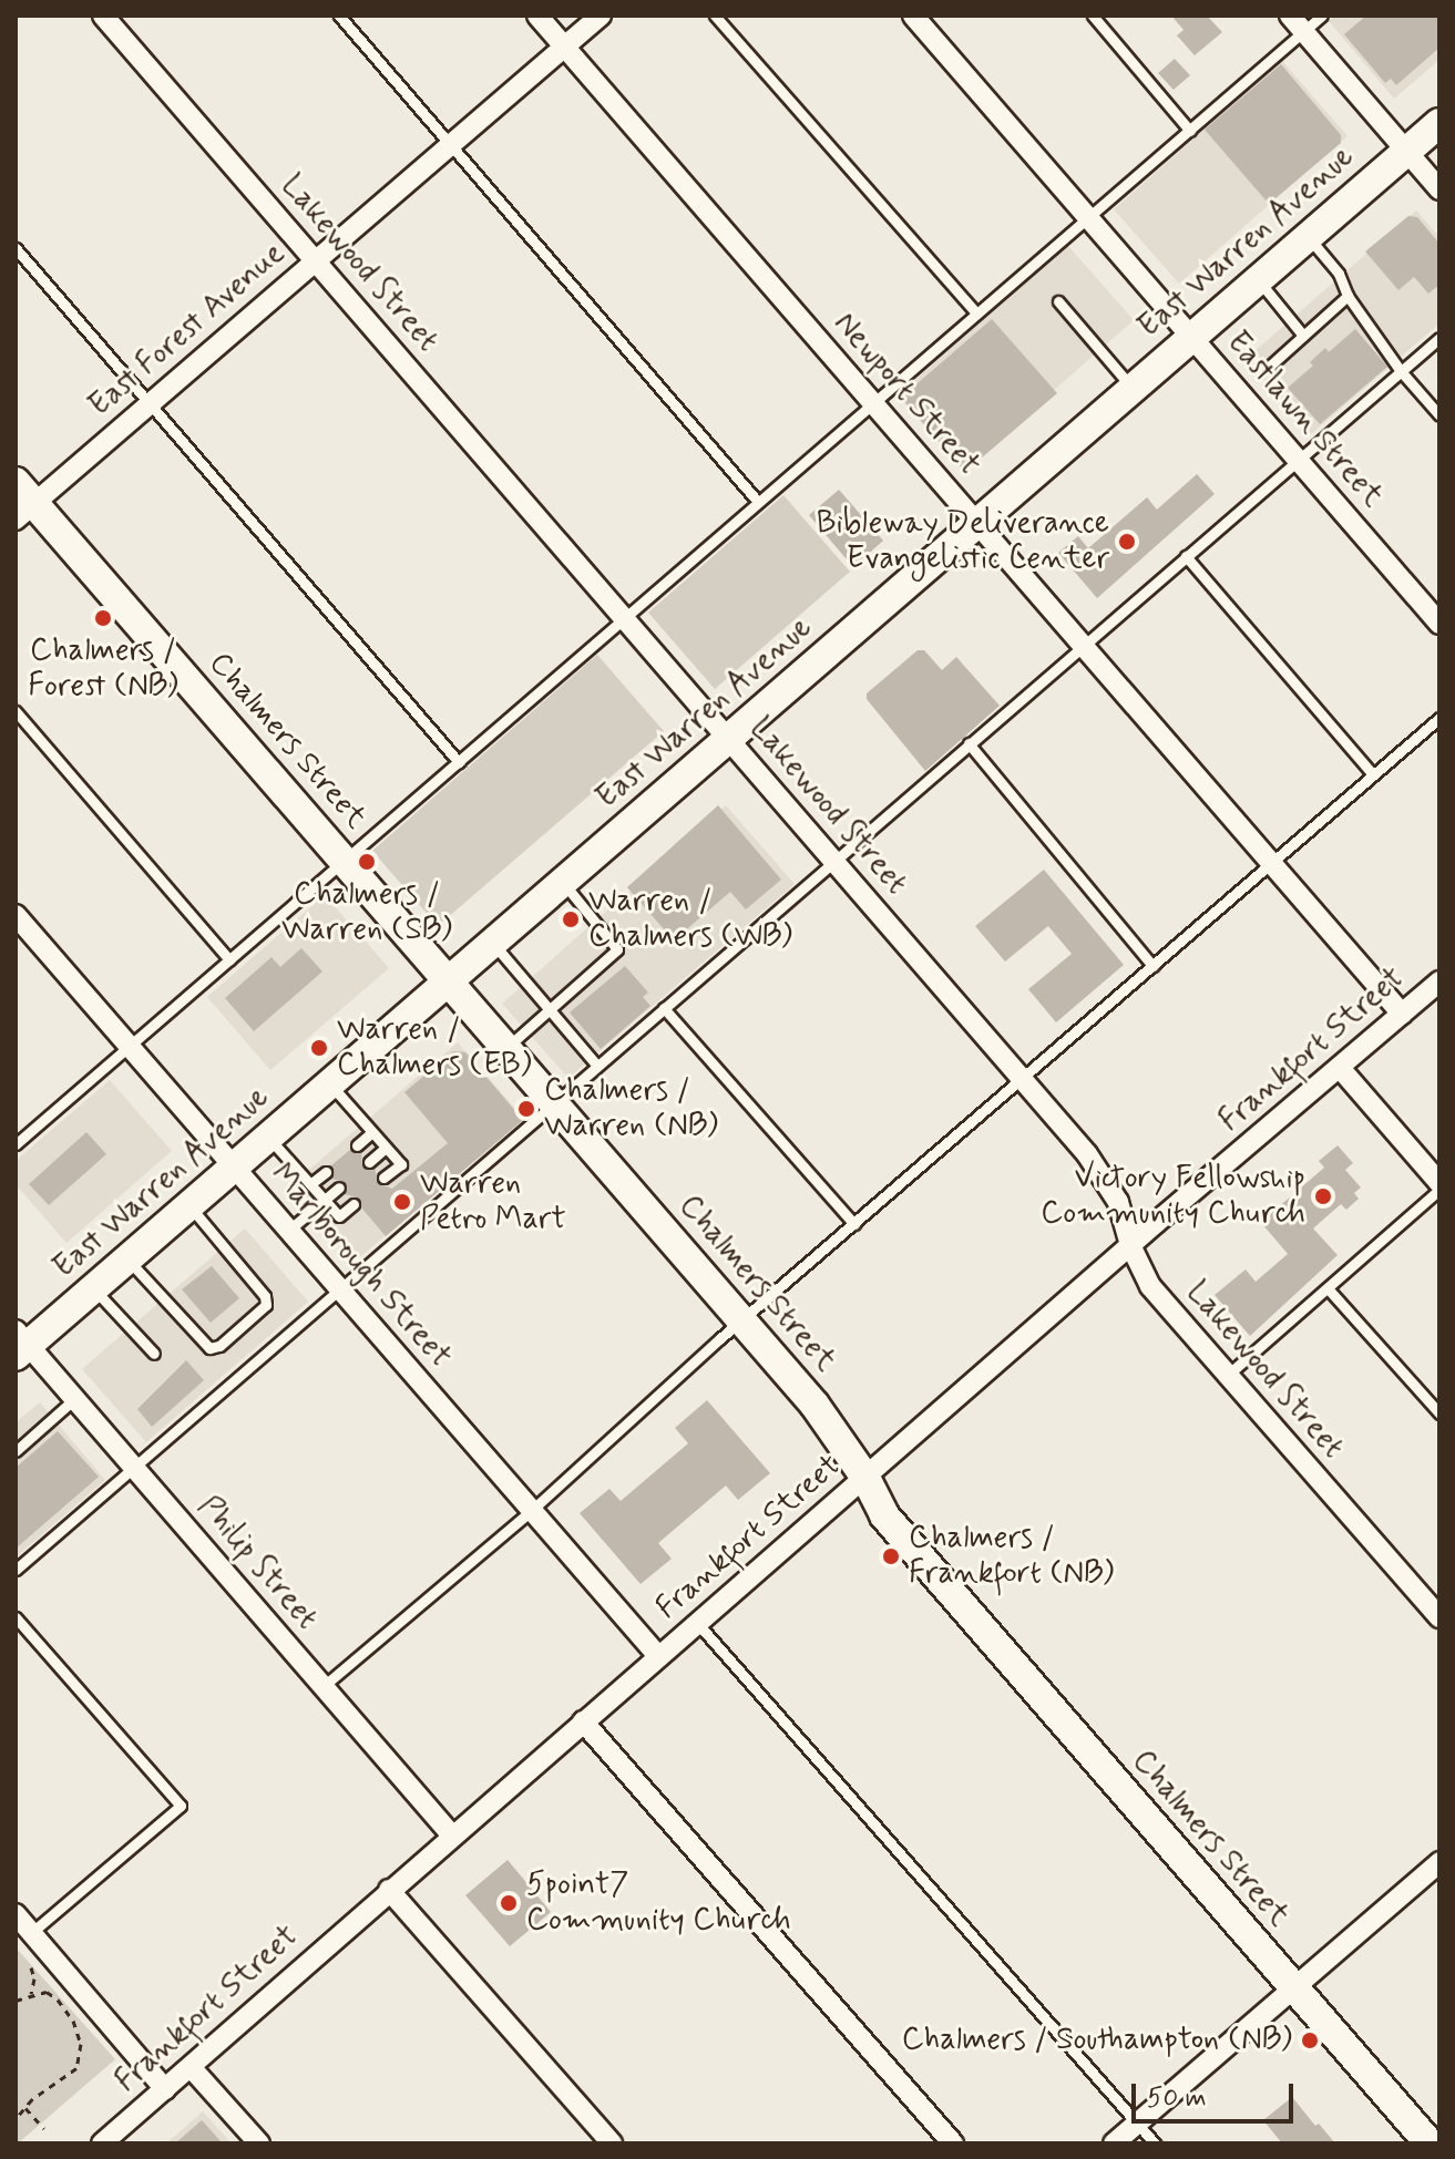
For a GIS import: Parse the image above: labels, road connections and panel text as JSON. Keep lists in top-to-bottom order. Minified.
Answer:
{"streets":{"street":["East Warren Avenue","Lakewood Street","East Forest Avenue","Newport Street","Eastlawn Street","Chalmers Street","Frankfort Street","Marlborough Street","Philip Street"]},"crossings":[["East Warren Avenue","Lakewood Street"],["East Warren Avenue","Newport Street"],["East Warren Avenue","Eastlawn Street"],["East Warren Avenue","Chalmers Street"],["East Warren Avenue","Marlborough Street"],["East Warren Avenue","Philip Street"],["Lakewood Street","East Forest Avenue"],["Lakewood Street","Frankfort Street"],["East Forest Avenue","Newport Street"],["East Forest Avenue","Chalmers Street"],["Newport Street","Frankfort Street"],["Chalmers Street","Frankfort Street"],["Frankfort Street","Marlborough Street"],["Frankfort Street","Philip Street"]],"places":["Bibleway Deliverance Evangelistic Center","Chalmers / Forest (NB)","Chalmers / Warren (SB)","Warren / Chalmers (WB)","Warren / Chalmers (EB)","Chalmers / Warren (NB)","Victory Fellowship Community Church","Warren Petro Mart","Chalmers / Frankfort (NB)","5point7 Community Church","Chalmers / Southampton (NB)"],"scale_bar":"50 m"}
